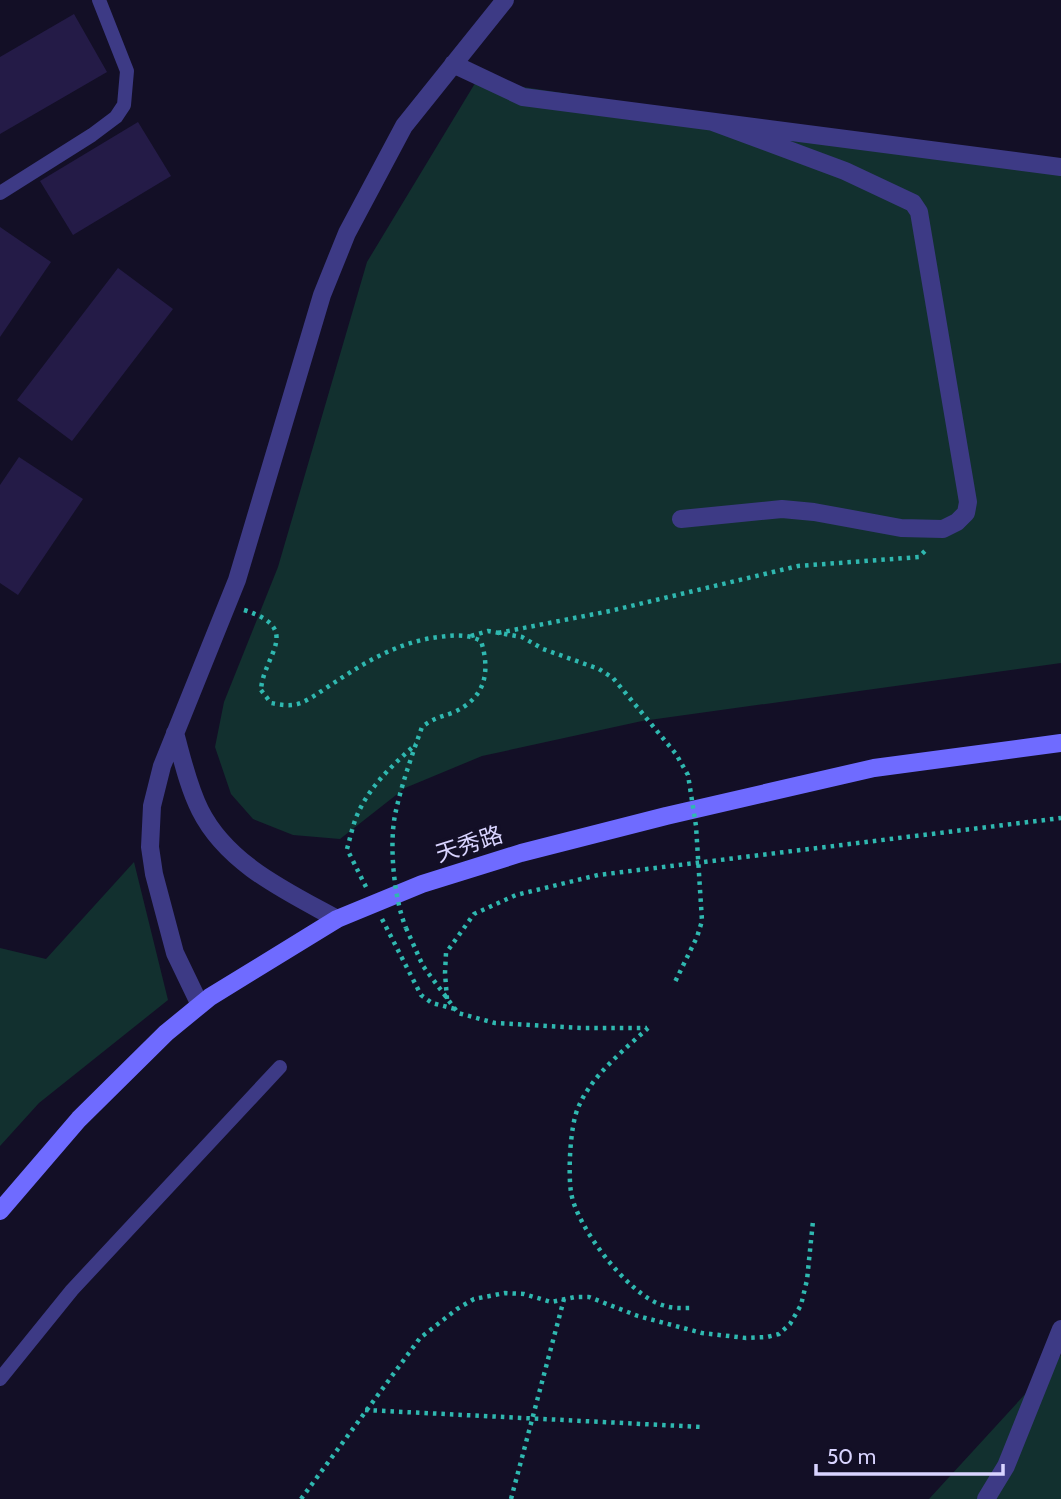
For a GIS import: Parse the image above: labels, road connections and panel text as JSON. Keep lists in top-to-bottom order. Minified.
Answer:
{"streets":{"main road":["天秀路"]},"scale_bar":"50 m"}
